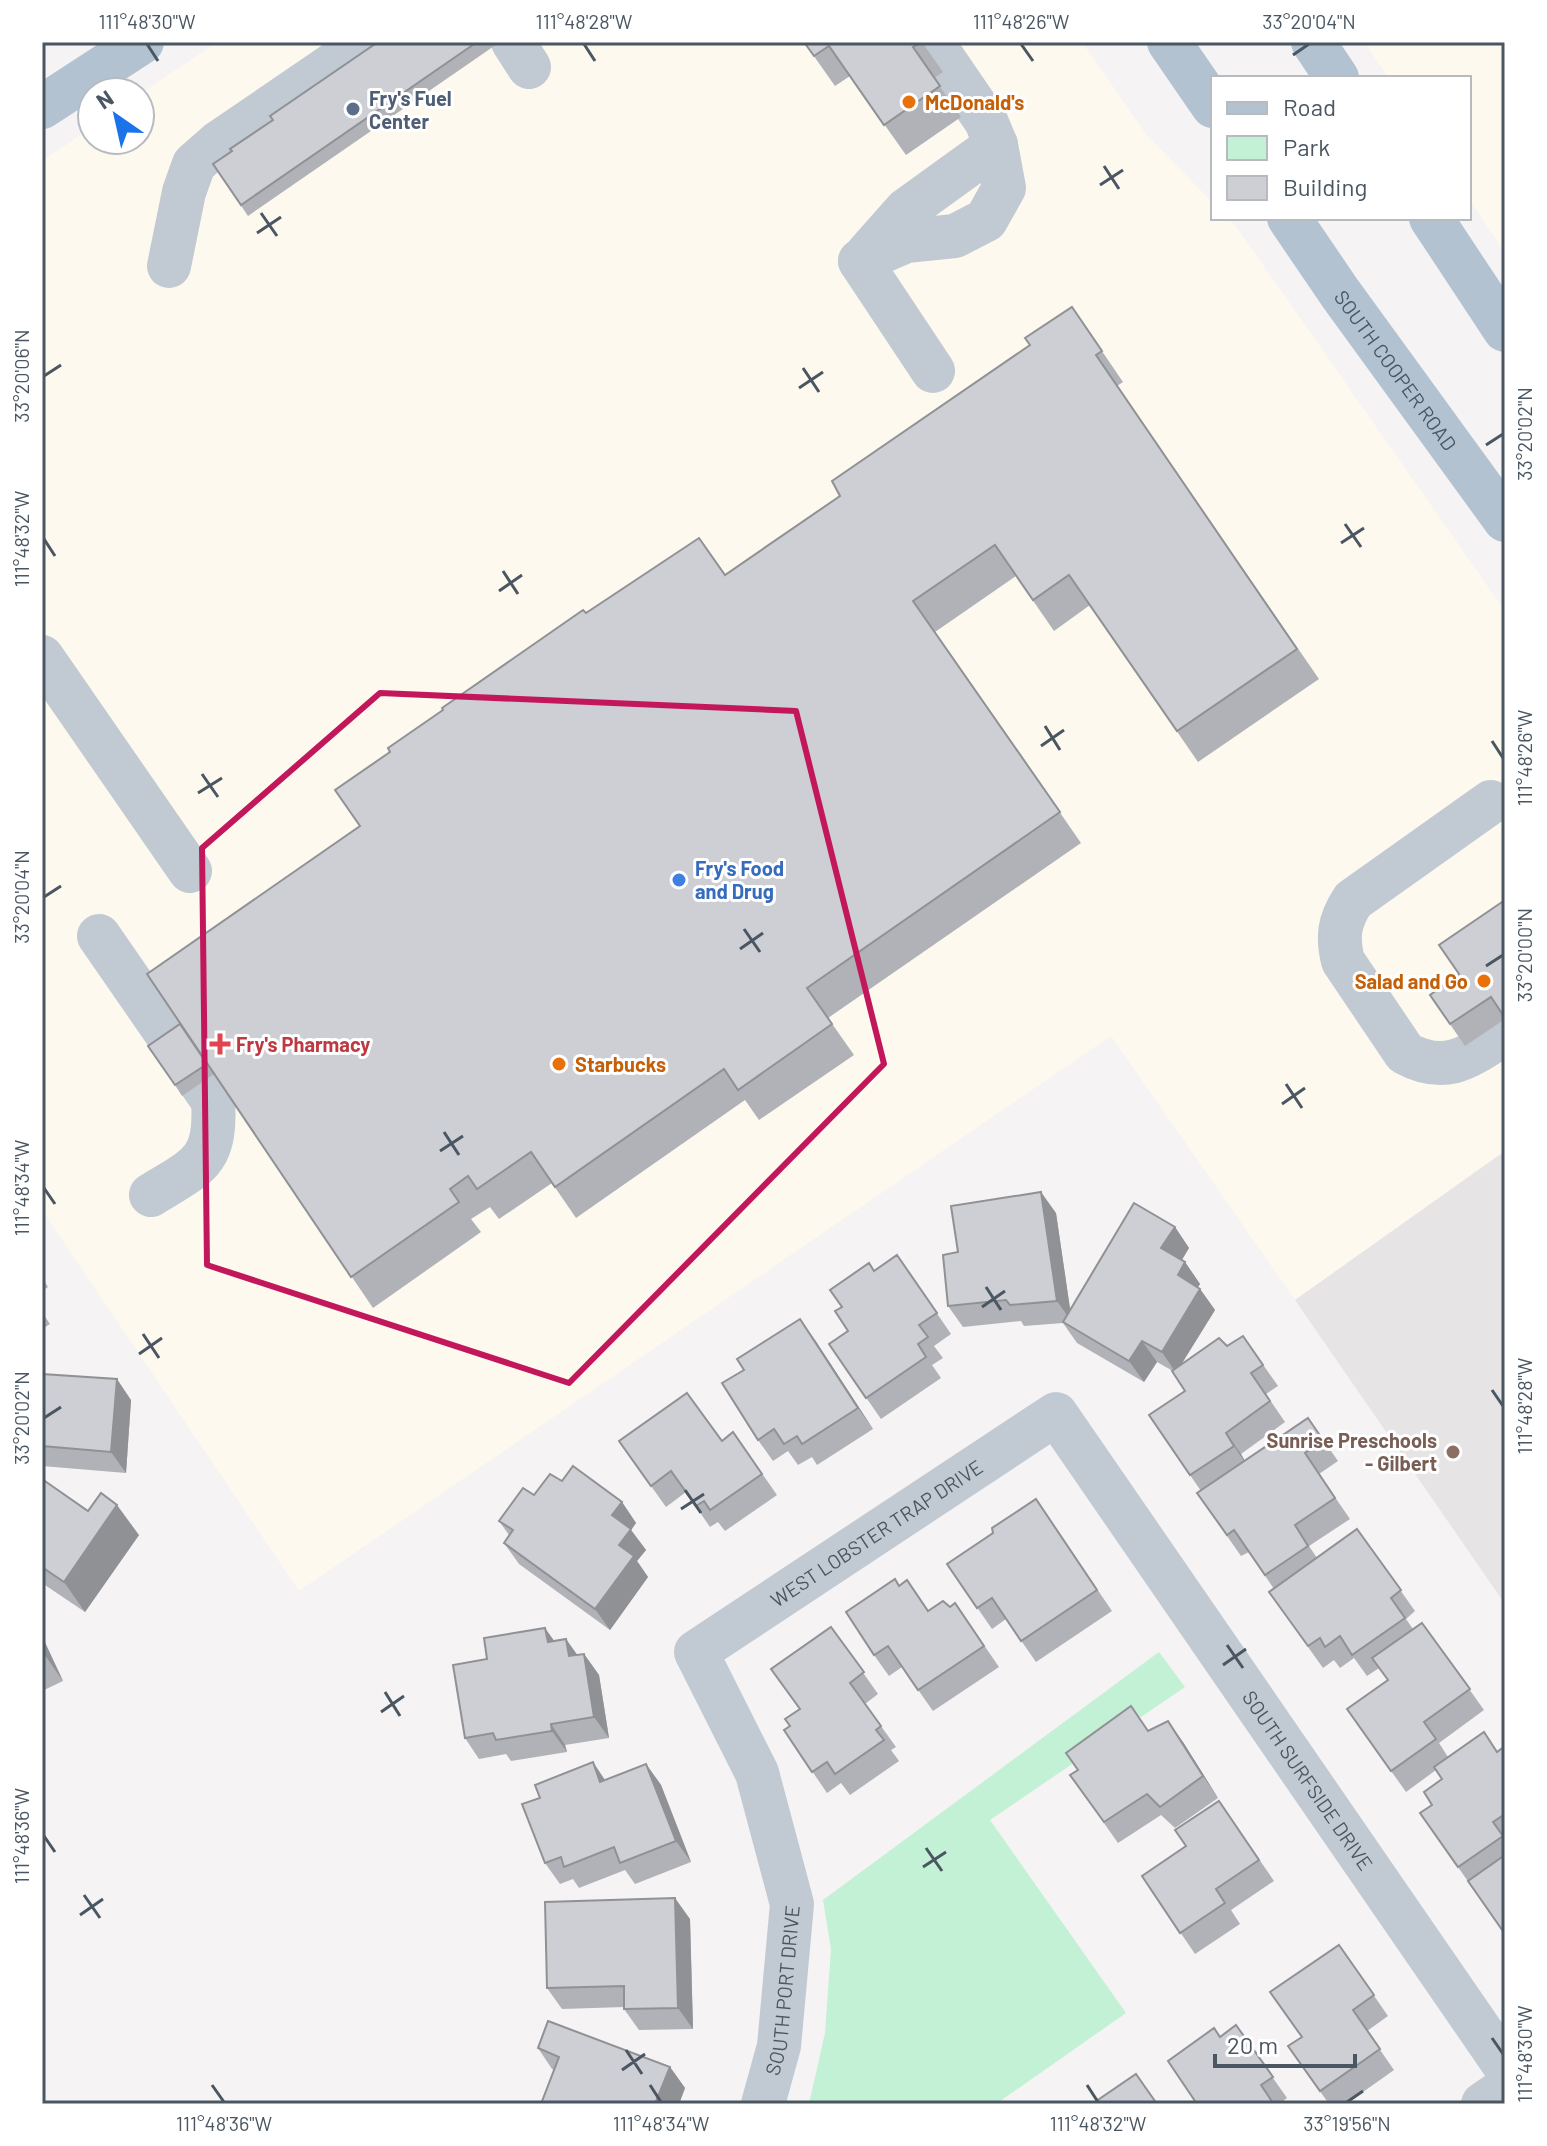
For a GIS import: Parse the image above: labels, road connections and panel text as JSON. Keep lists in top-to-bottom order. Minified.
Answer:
{"streets":{"main road":["SOUTH COOPER ROAD"],"street":["WEST LOBSTER TRAP DRIVE","SOUTH SURFSIDE DRIVE","SOUTH PORT DRIVE"]},"crossings":[["WEST LOBSTER TRAP DRIVE","SOUTH SURFSIDE DRIVE"],["WEST LOBSTER TRAP DRIVE","SOUTH PORT DRIVE"]],"places":{"other":["McDonald's","Fry's Fuel Center","Fry's Food and Drug","Salad and Go","Starbucks","Sunrise Preschools - Gilbert"],"health":["Fry's Pharmacy"]},"legend":["Road","Park","Building"],"scale_bar":"20 m","north":"top left","coordinates":["111°48'30\"W","111°48'28\"W","111°48'26\"W","33°20'04\"N","33°20'06\"N","33°20'02\"N","111°48'32\"W","33°20'00\"N","111°48'34\"W","111°48'36\"W","33°19'56\"N"]}
